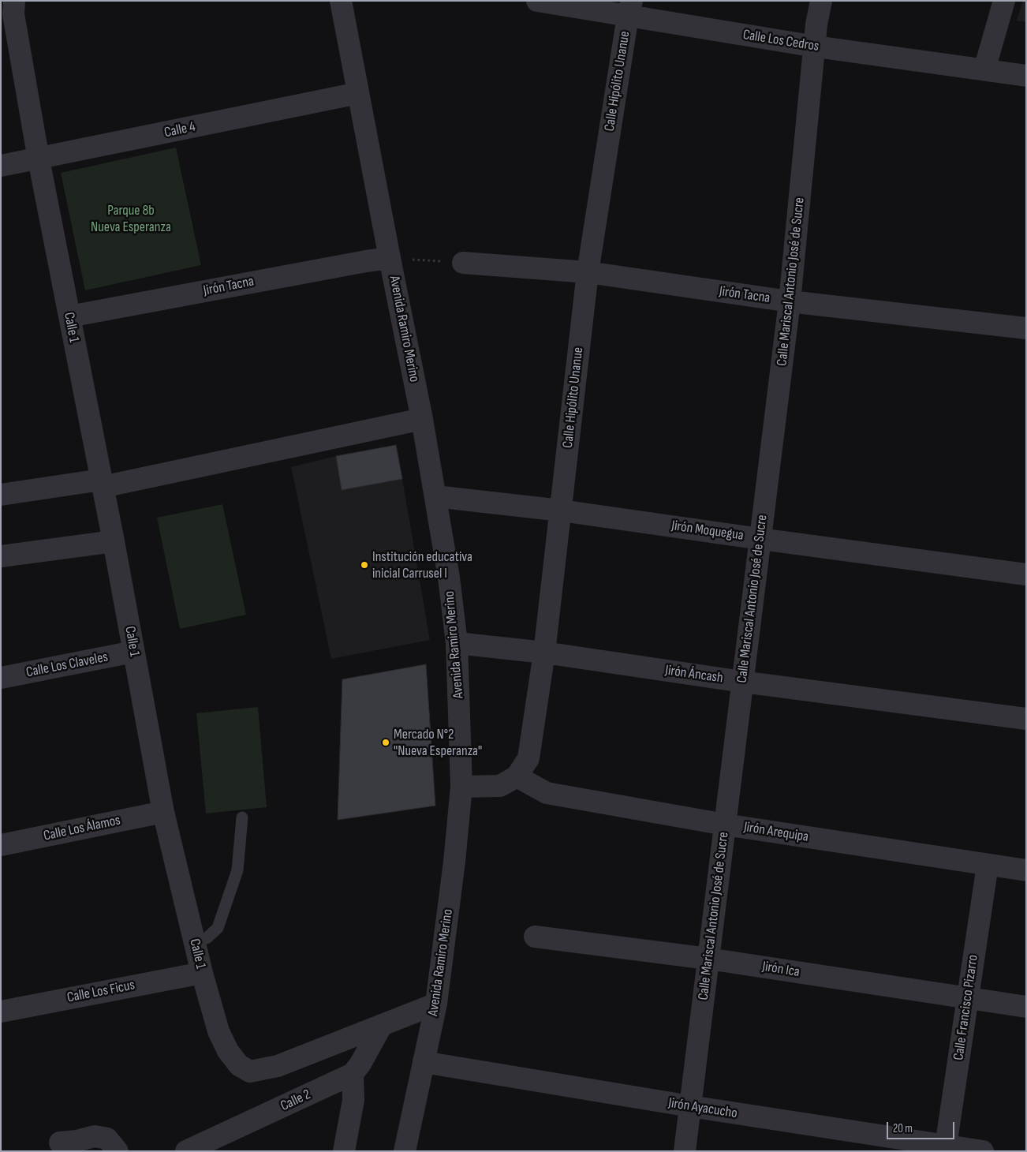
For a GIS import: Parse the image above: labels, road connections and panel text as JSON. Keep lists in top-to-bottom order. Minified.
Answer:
{"streets":{"street":["Calle Los Cedros","Calle Hipólito Unanue","Calle 4","Calle Mariscal Antonio José de Sucre","Jirón Tacna","Calle 1","Avenida Ramiro Merino","Jirón Moquegua","Calle Los Claveles","Jirón Áncash","Calle Los Álamos","Jirón Arequipa","Jirón Ica","Calle Los Ficus","Calle Francisco Pizarro","Calle 2","Jirón Ayacucho"]},"crossings":[["Calle Los Cedros","Calle Hipólito Unanue"],["Calle Los Cedros","Calle Mariscal Antonio José de Sucre"],["Calle Hipólito Unanue","Jirón Tacna"],["Calle Hipólito Unanue","Jirón Moquegua"],["Calle Hipólito Unanue","Jirón Áncash"],["Calle Hipólito Unanue","Jirón Arequipa"],["Calle 4","Calle 1"],["Calle 4","Avenida Ramiro Merino"],["Calle Mariscal Antonio José de Sucre","Jirón Tacna"],["Calle Mariscal Antonio José de Sucre","Jirón Moquegua"],["Calle Mariscal Antonio José de Sucre","Jirón Áncash"],["Calle Mariscal Antonio José de Sucre","Jirón Arequipa"],["Calle Mariscal Antonio José de Sucre","Jirón Ica"],["Calle Mariscal Antonio José de Sucre","Jirón Ayacucho"],["Jirón Tacna","Calle 1"],["Jirón Tacna","Avenida Ramiro Merino"],["Calle 1","Avenida Ramiro Merino"],["Calle 1","Calle Los Claveles"],["Calle 1","Calle Los Álamos"],["Calle 1","Calle Los Ficus"],["Avenida Ramiro Merino","Jirón Moquegua"],["Avenida Ramiro Merino","Jirón Áncash"],["Avenida Ramiro Merino","Jirón Ayacucho"],["Jirón Arequipa","Calle Francisco Pizarro"],["Jirón Ica","Calle Francisco Pizarro"],["Calle Francisco Pizarro","Jirón Ayacucho"]],"parks":["Parque 8b Nueva Esperanza"],"places":["Institución educativa inicial Carrusel I","Mercado N°2 \"Nueva Esperanza\""],"scale_bar":"20 m"}
